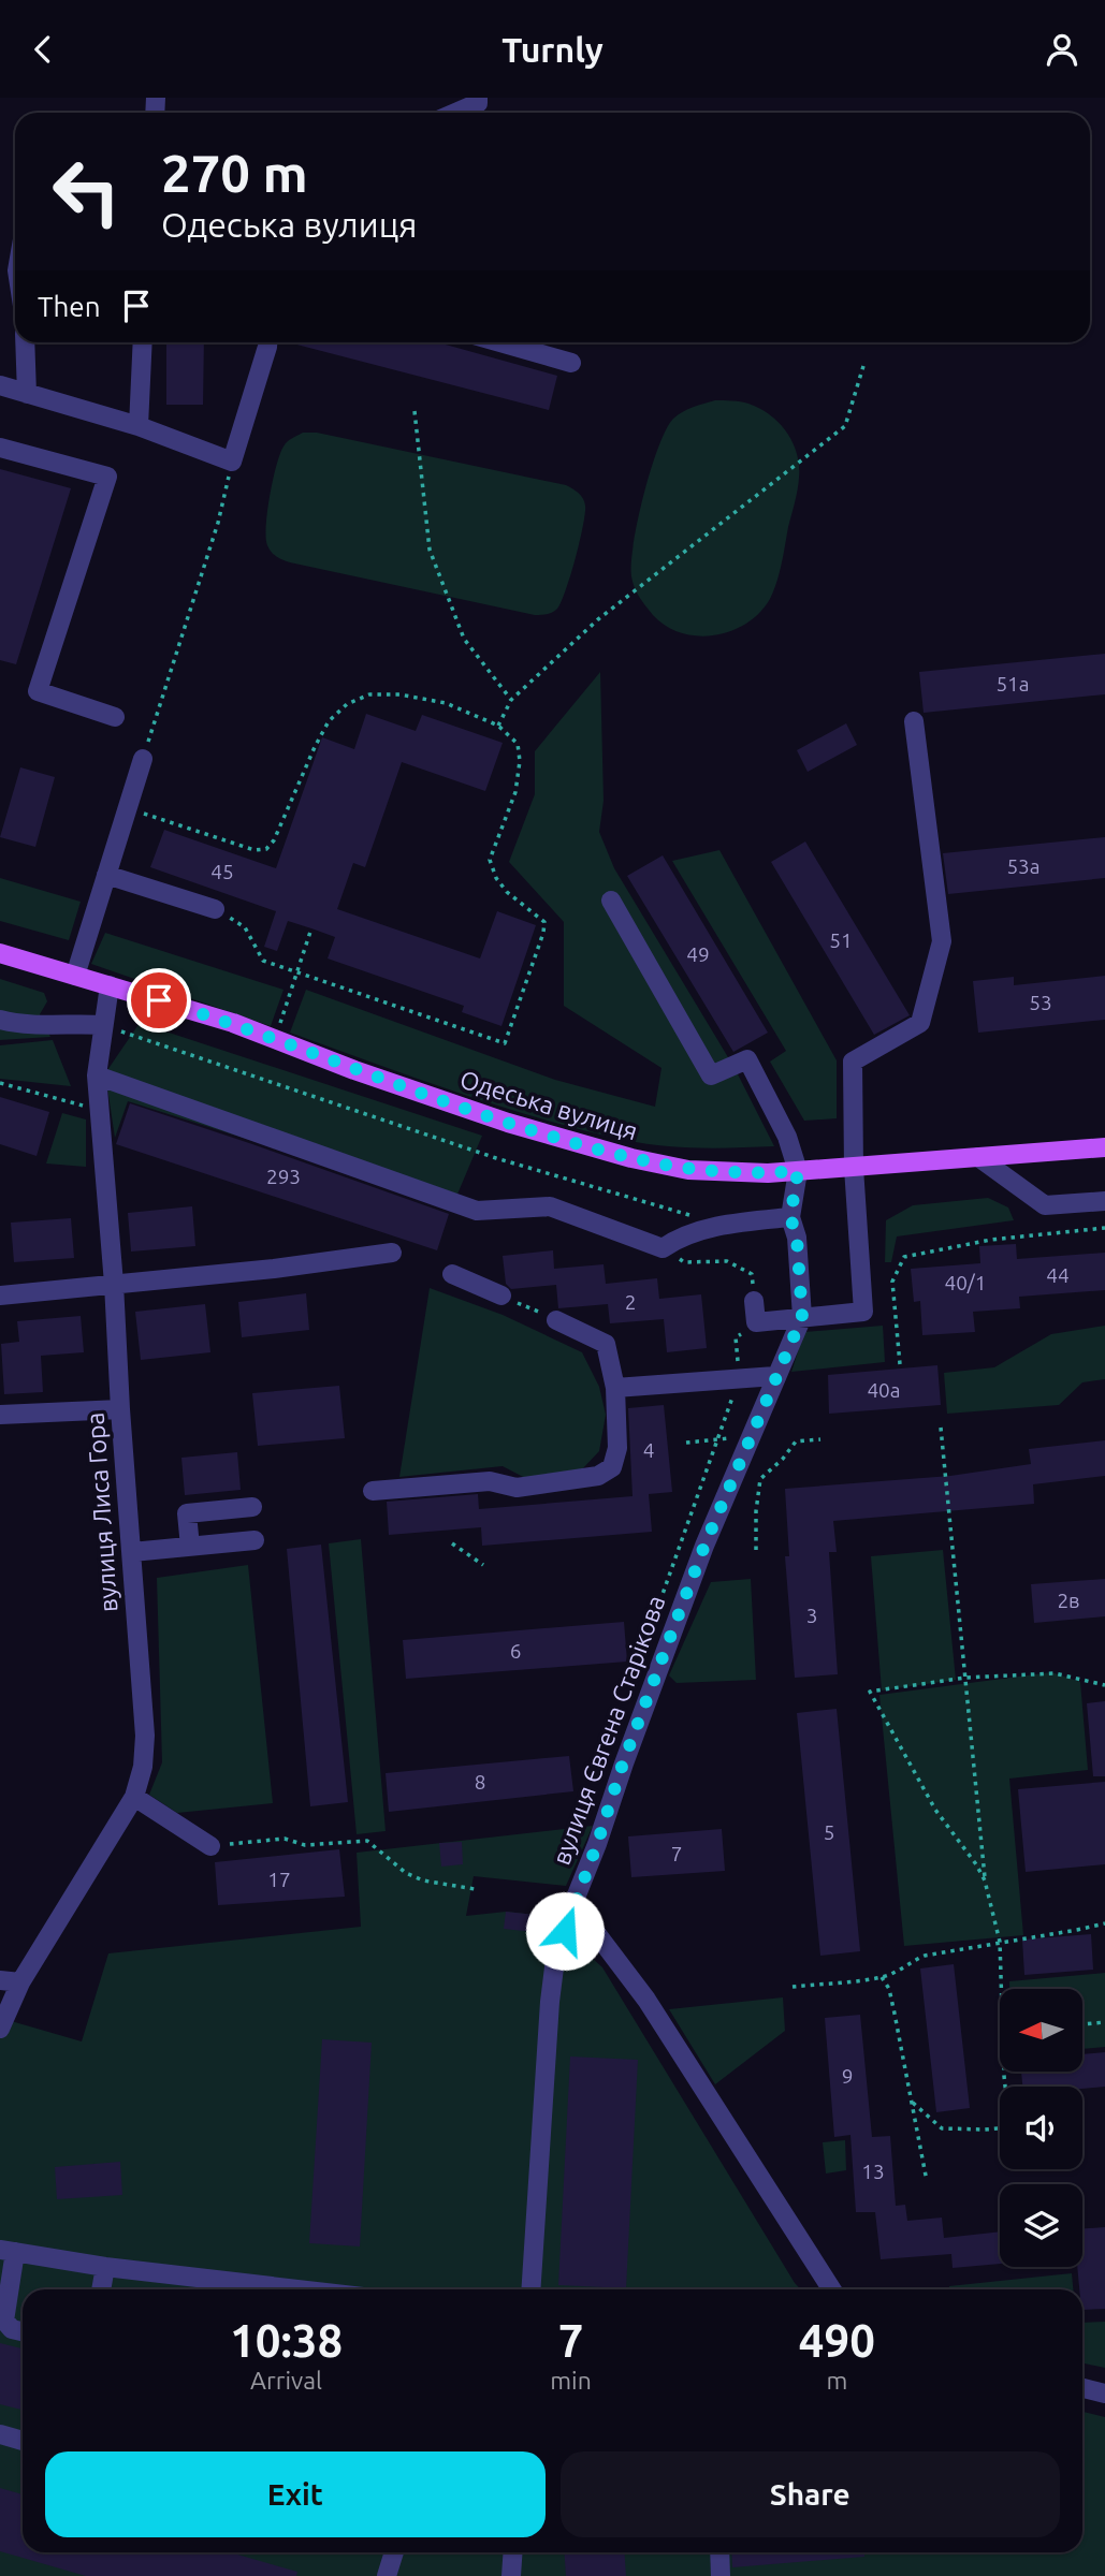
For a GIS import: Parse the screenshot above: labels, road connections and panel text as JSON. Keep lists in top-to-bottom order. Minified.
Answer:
{"streets":{"main road":["Одеська вулиця"],"street":["вулиця Лиса Гора","вулиця Євгена Старікова"]},"crossings":[["Одеська вулиця","вулиця Лиса Гора"],["Одеська вулиця","вулиця Євгена Старікова"]],"house_numbers":["51а","53а","45","51","49","53","293","44","40/1","2","40а","4","2в","3","6","8","5","7","17","9","13"],"north":"left","page":{"header":"Turnly","turn":["270 m","Одеська вулиця"],"then":"Then","eta":["10:38","Arrival","7","min","490","m"],"buttons":["Exit","Share"]}}
